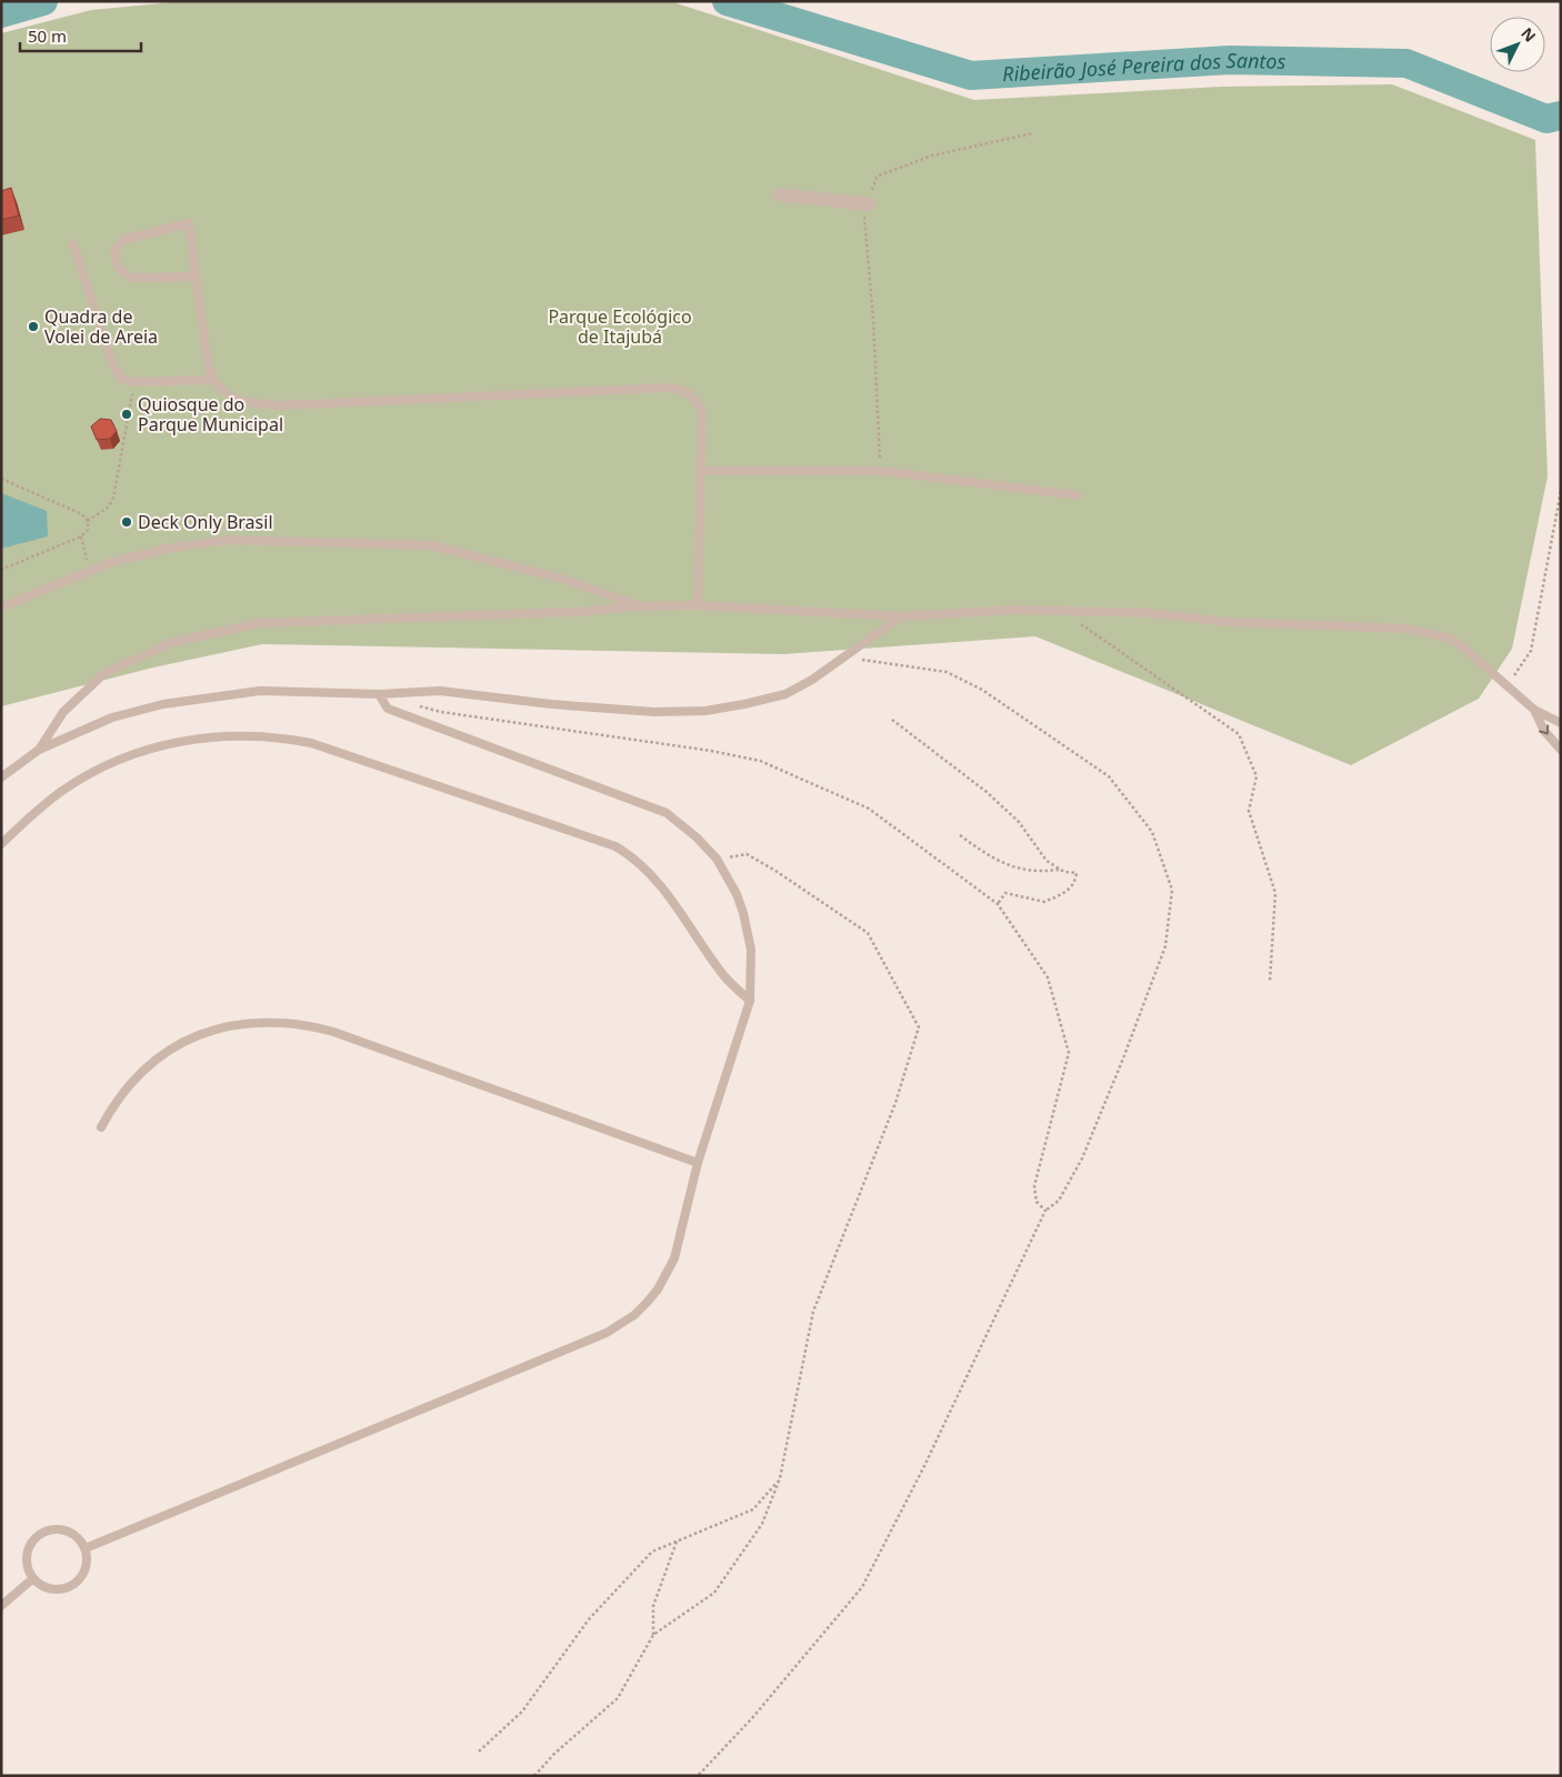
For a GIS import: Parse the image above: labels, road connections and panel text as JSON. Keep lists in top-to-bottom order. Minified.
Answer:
{"water":["Ribeirão José Pereira dos Santos"],"parks":["Parque Ecológico de Itajubá"],"places":["Quadra de Volei de Areia","Quiosque do Parque Municipal","Deck Only Brasil"],"scale_bar":"50 m","north":"top right"}
